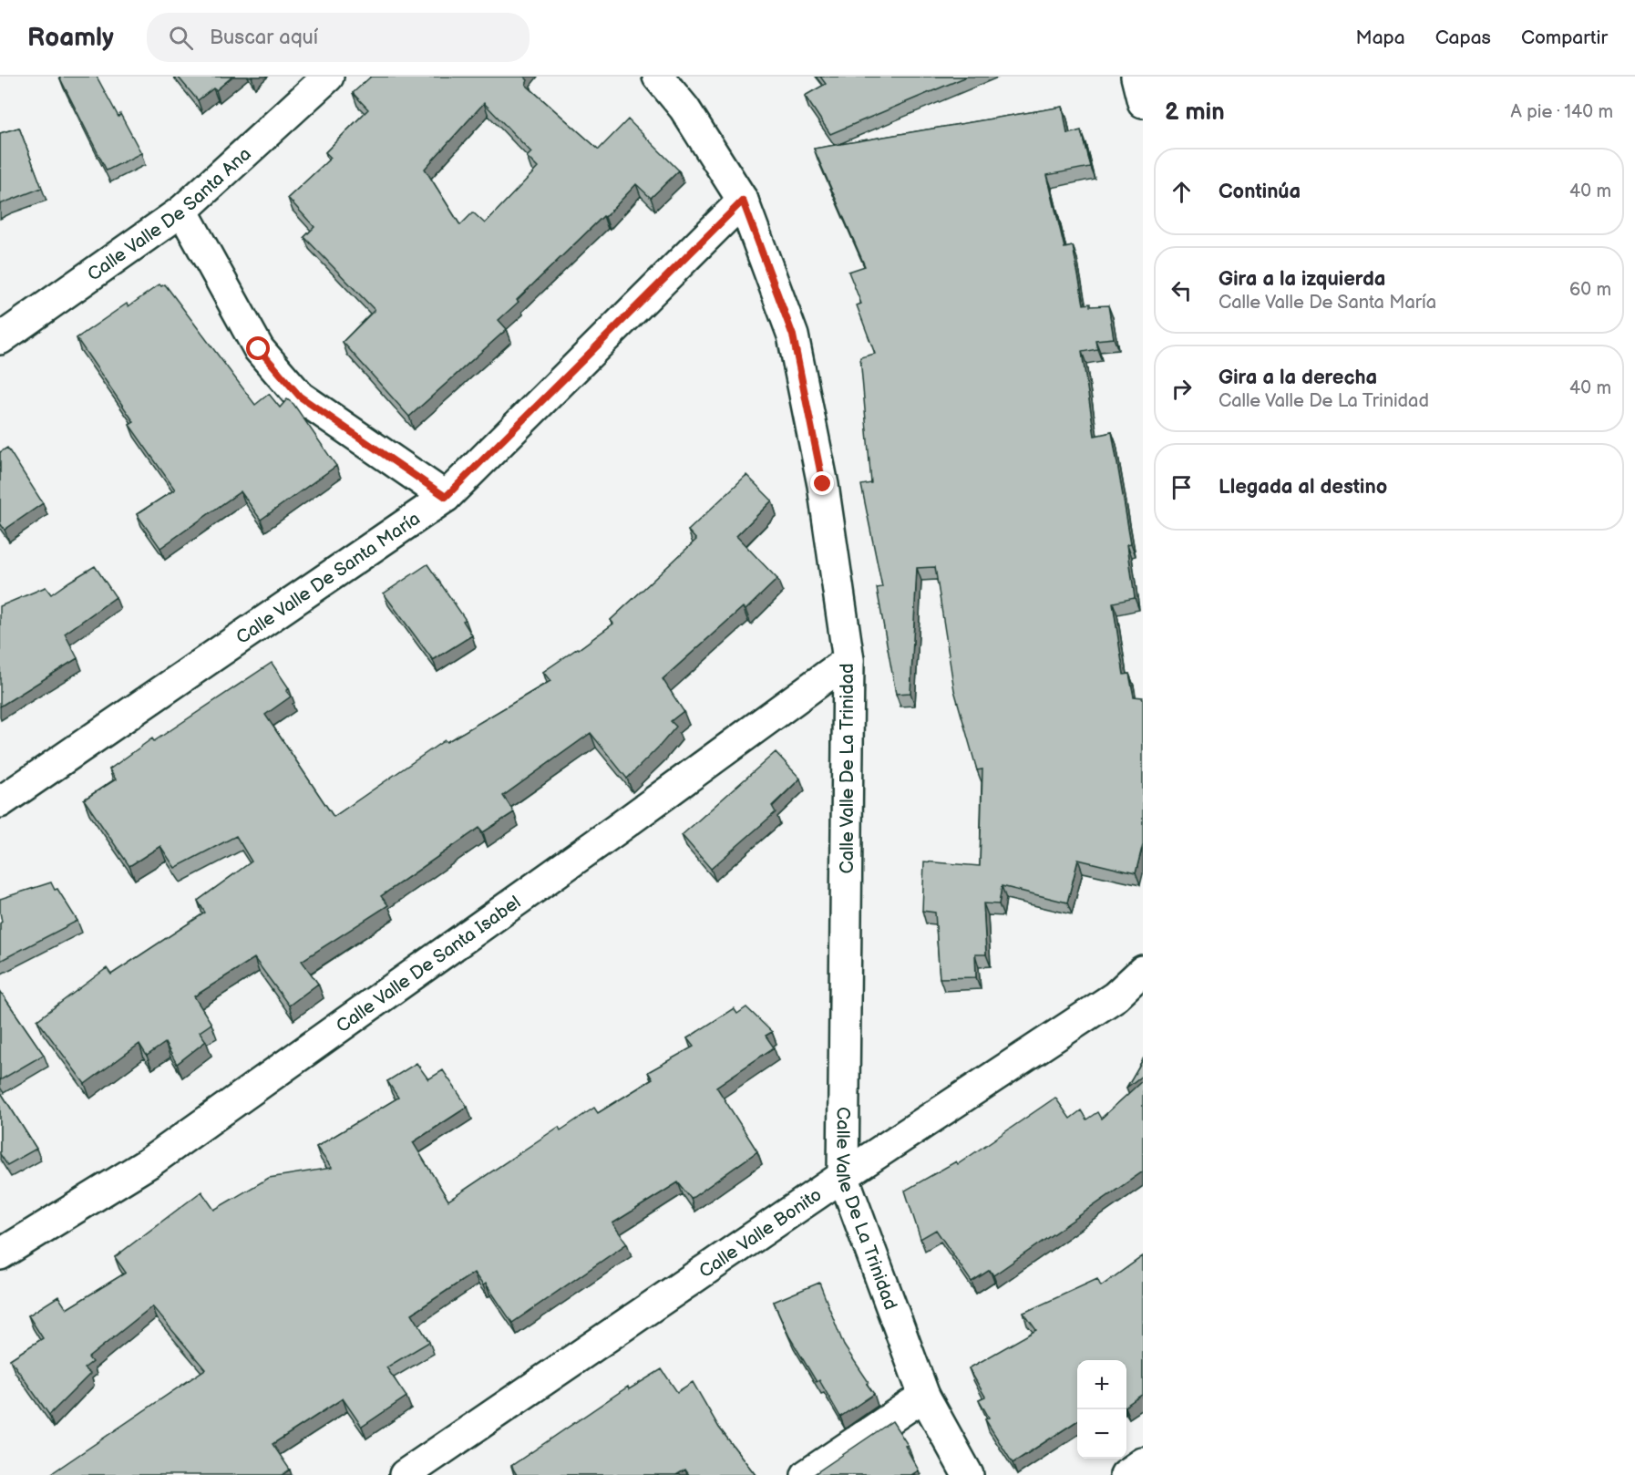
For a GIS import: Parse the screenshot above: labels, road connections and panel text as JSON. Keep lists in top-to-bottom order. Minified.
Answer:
{"streets":{"street":["Calle Valle De Santa Ana","Calle Valle De Santa María","Calle Valle De La Trinidad","Calle Valle De Santa Isabel","Calle Valle Bonito"]},"crossings":[["Calle Valle De Santa María","Calle Valle De La Trinidad"],["Calle Valle De La Trinidad","Calle Valle De Santa Isabel"],["Calle Valle De La Trinidad","Calle Valle Bonito"]],"page":{"header":"Roamly","search":"Buscar aquí","nav":["Mapa","Capas","Compartir"],"heading":["2 min","A pie · 140 m"],"list":[["Continúa","40 m"],["Gira a la izquierda","Calle Valle De Santa María","60 m"],["Gira a la derecha","Calle Valle De La Trinidad","40 m"],"Llegada al destino"],"map_buttons":["+","−"]}}
